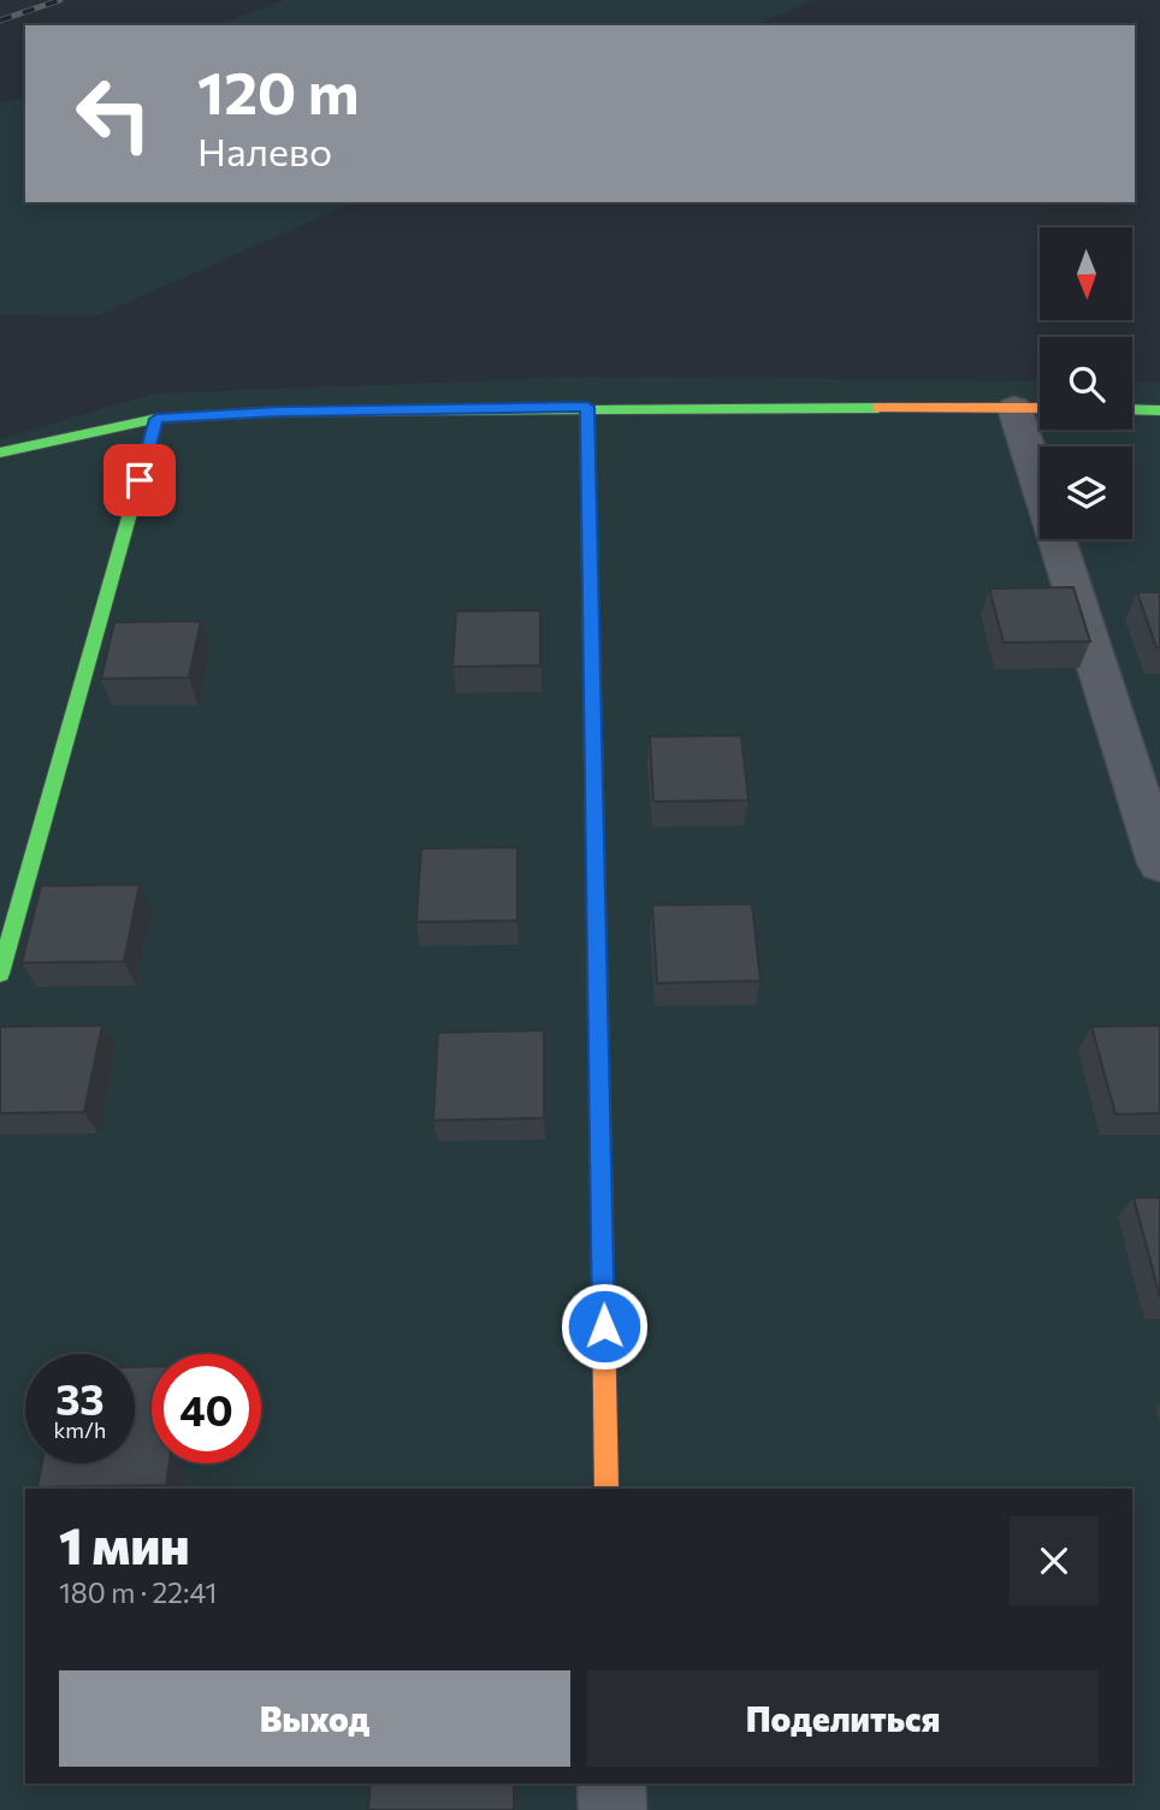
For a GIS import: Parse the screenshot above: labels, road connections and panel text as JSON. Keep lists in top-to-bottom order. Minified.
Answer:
{"north":"bottom","page":{"turn":["120 m","Налево"],"speed":"33 km/h","limit":"40","heading":["1 мин","180 m · 22:41"],"buttons":["Выход","Поделиться"]}}
